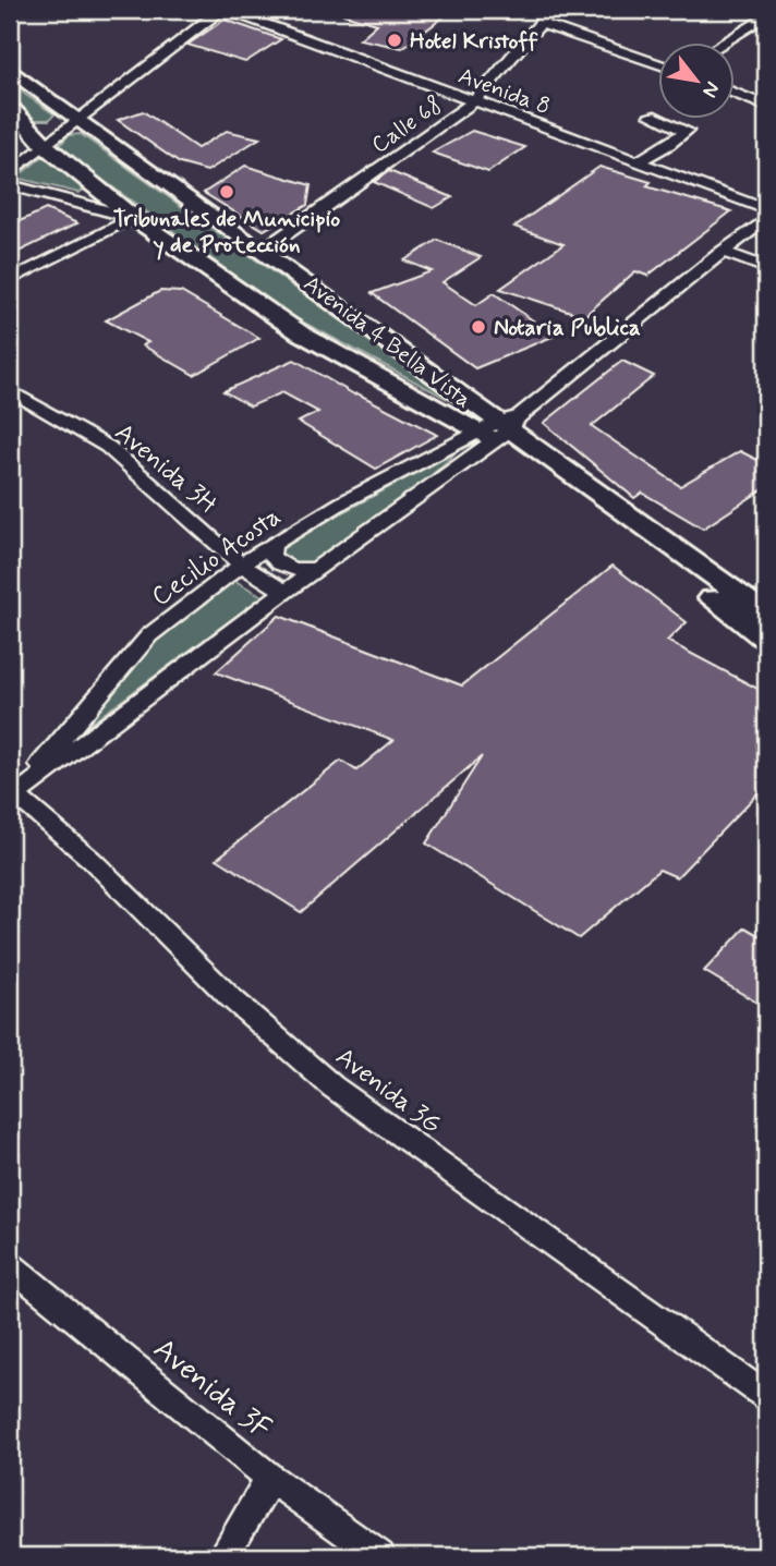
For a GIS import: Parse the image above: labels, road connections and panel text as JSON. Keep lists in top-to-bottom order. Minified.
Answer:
{"streets":{"street":["Avenida 8","Calle 68","Avenida 4 Bella Vista","Avenida 3H","Cecilio Acosta","Avenida 3G","Avenida 3F"]},"crossings":[["Avenida 8","Calle 68"],["Calle 68","Avenida 4 Bella Vista"],["Avenida 4 Bella Vista","Cecilio Acosta"],["Avenida 3H","Cecilio Acosta"],["Cecilio Acosta","Avenida 3G"]],"places":["Hotel Kristoff","Tribunales de Municipio y de Protección","Notaria Publica"],"north":"bottom right"}
